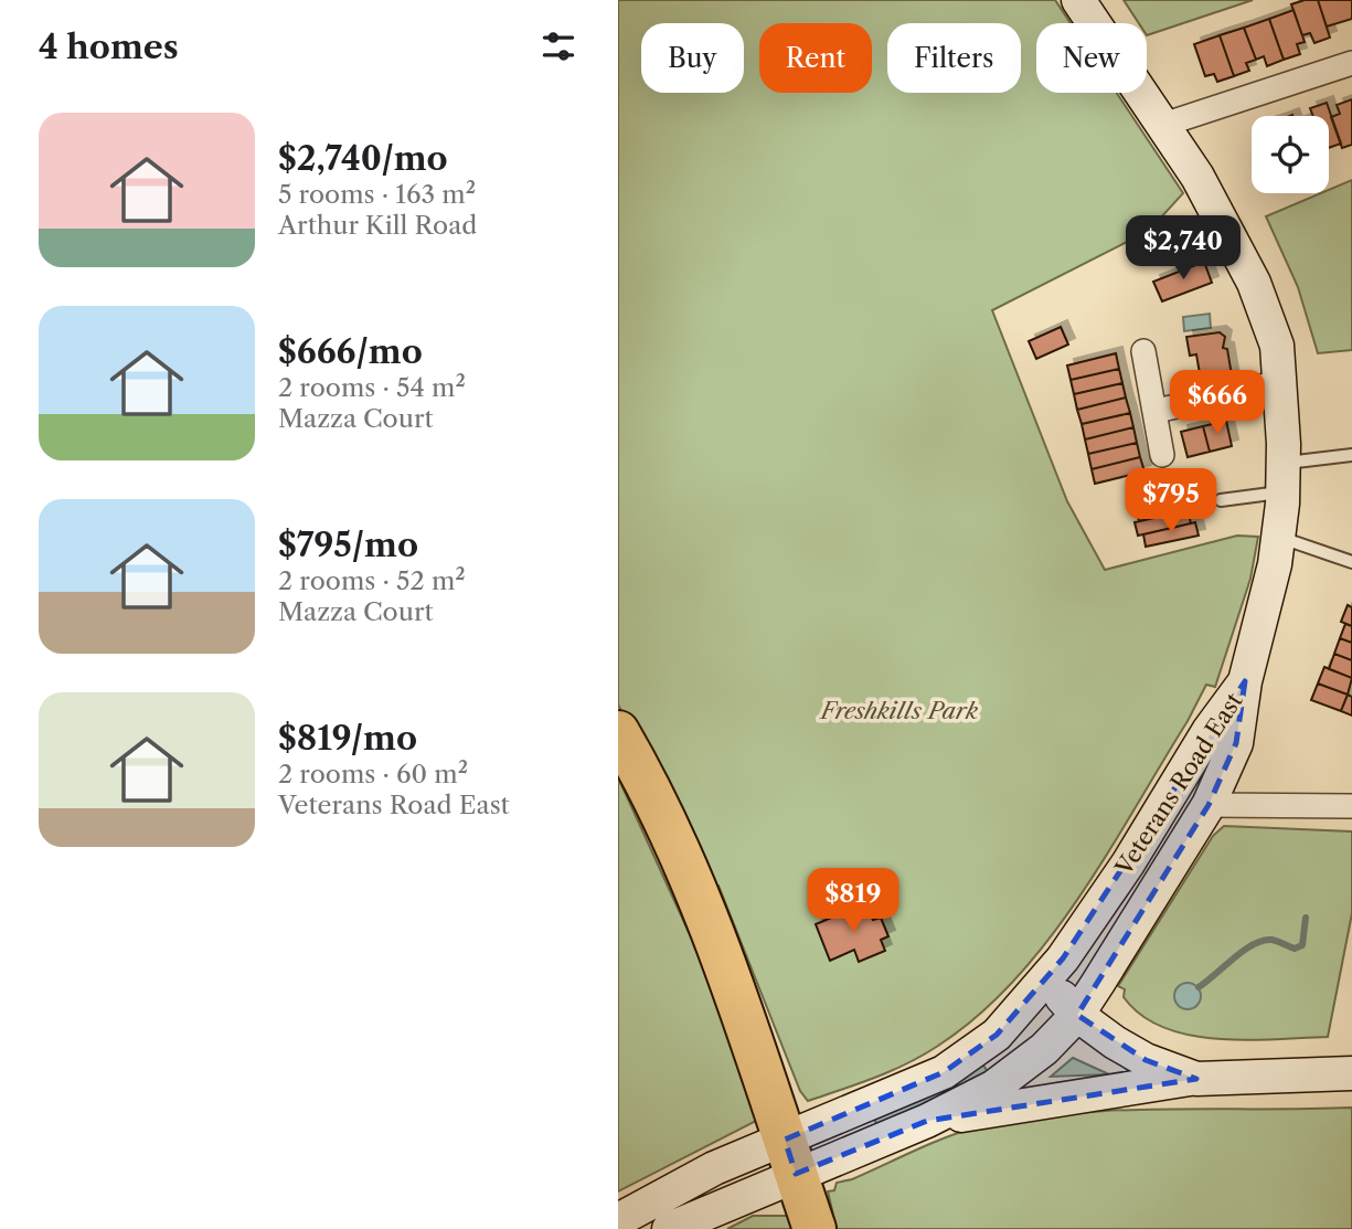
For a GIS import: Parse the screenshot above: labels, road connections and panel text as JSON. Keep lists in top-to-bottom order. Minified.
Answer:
{"streets":{"street":["Veterans Road East"]},"parks":["Freshkills Park"],"page":{"heading":"4 homes","chip":["Buy","Rent","Filters","New"],"list":[{"name":"$2,740/mo","note":"5 rooms · 163 m² · Arthur Kill Road"},{"name":"$666/mo","note":"2 rooms · 54 m² · Mazza Court"},{"name":"$795/mo","note":"2 rooms · 52 m² · Mazza Court"},{"name":"$819/mo","note":"2 rooms · 60 m² · Veterans Road East"}],"price":["$2,740","$666","$795","$819"]}}
